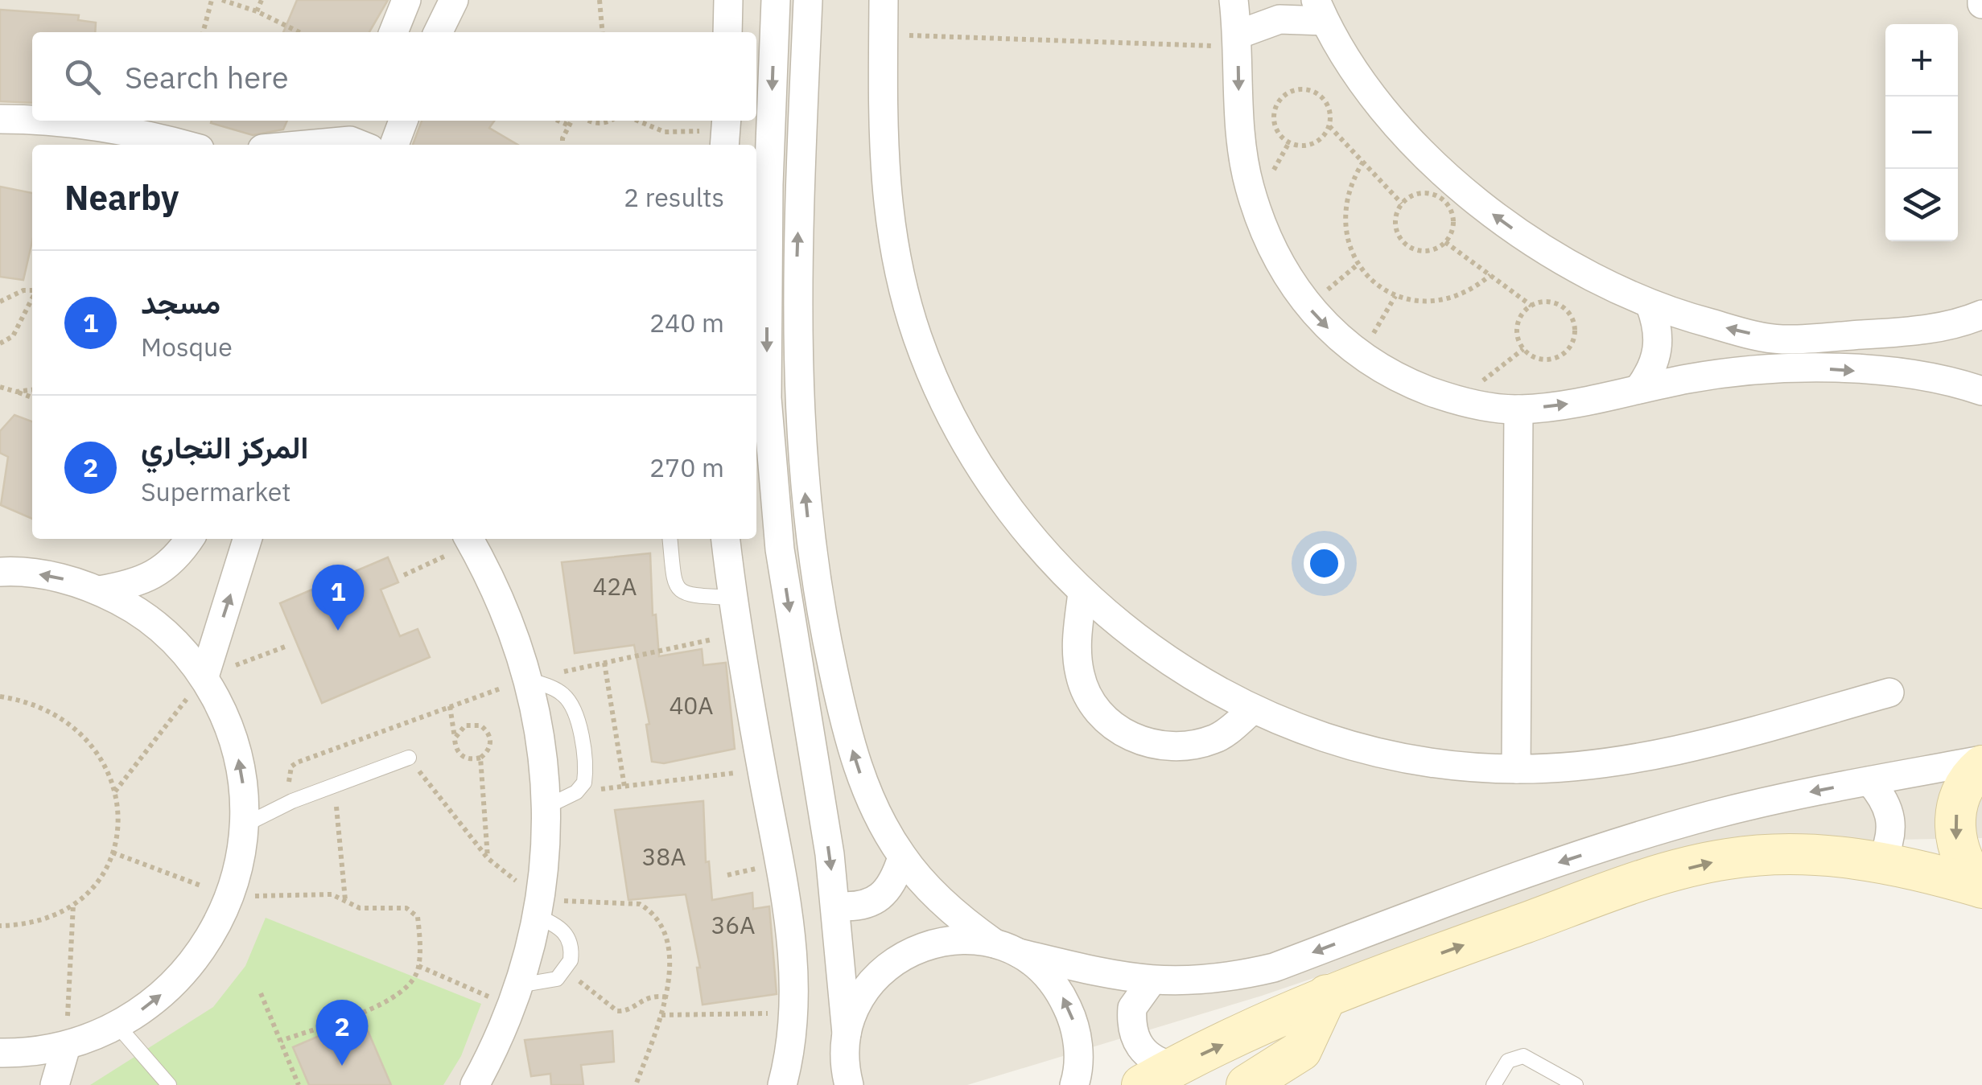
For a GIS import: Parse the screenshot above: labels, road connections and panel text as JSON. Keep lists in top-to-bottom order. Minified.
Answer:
{"house_numbers":["42A","40A","38A","36A"],"page":{"map_buttons":["+","−"],"search":"Search here","heading":["Nearby","2 results"],"list":[{"mark":"1","name":"مسجد","note":"Mosque","value":"240 m"},{"mark":"2","name":"المركز التجاري","note":"Supermarket","value":"270 m"}],"pins":["1","2"]}}
